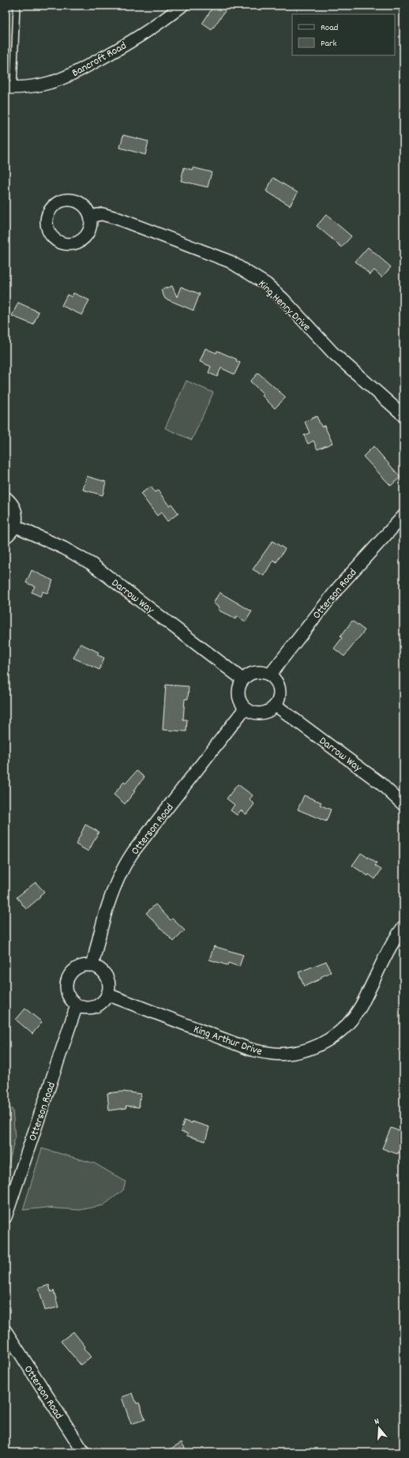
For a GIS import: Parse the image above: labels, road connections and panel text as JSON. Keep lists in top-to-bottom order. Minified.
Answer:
{"streets":{"street":["Bancroft Road","King Henry Drive","Otterson Road","Darrow Way","King Arthur Drive"]},"crossings":[["Otterson Road","Darrow Way"],["Otterson Road","King Arthur Drive"]],"legend":["Road","Park"],"north":"top"}
